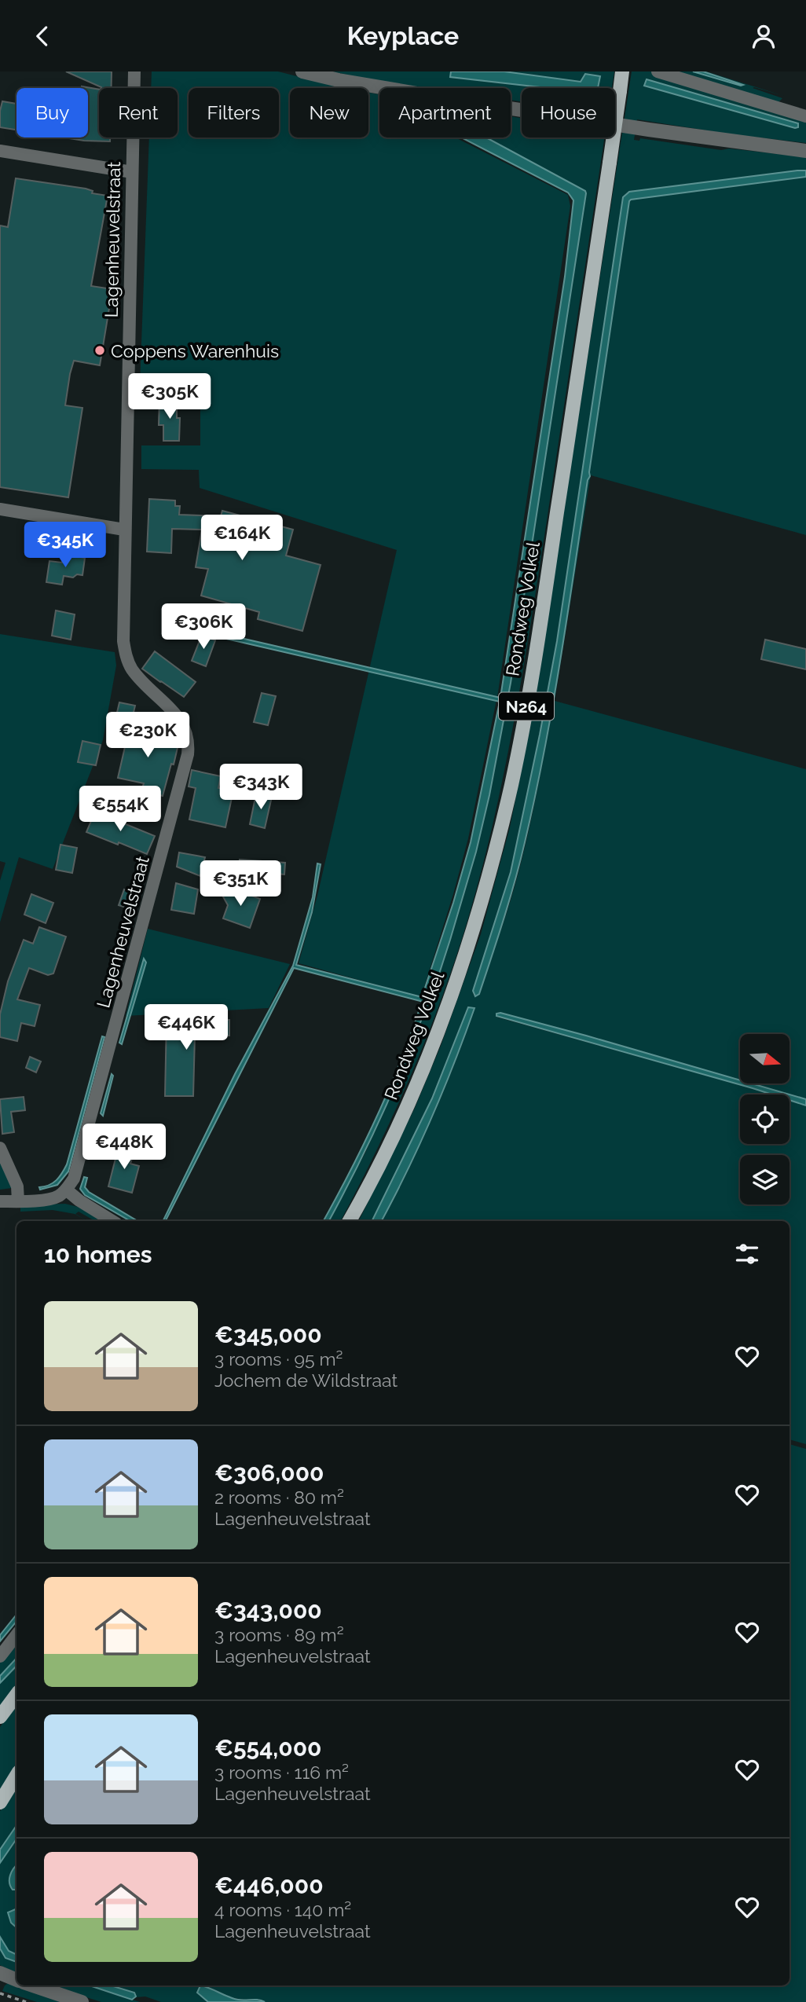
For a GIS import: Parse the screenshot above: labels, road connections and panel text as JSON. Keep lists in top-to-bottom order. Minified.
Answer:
{"streets":{"main road":["Rondweg Volkel","N264"],"street":["Lagenheuvelstraat"]},"places":["Coppens Warenhuis"],"north":"right","page":{"header":"Keyplace","chip":["Buy","Rent","Filters","New","Apartment","House"],"price":["€305K","€164K","€345K","€306K","€230K","€343K","€554K","€351K","€446K","€448K"],"heading":"10 homes","list":[{"name":"€345,000","note":"3 rooms · 95 m² · Jochem de Wildstraat"},{"name":"€306,000","note":"2 rooms · 80 m² · Lagenheuvelstraat"},{"name":"€343,000","note":"3 rooms · 89 m² · Lagenheuvelstraat"},{"name":"€554,000","note":"3 rooms · 116 m² · Lagenheuvelstraat"},{"name":"€446,000","note":"4 rooms · 140 m² · Lagenheuvelstraat"}]}}
